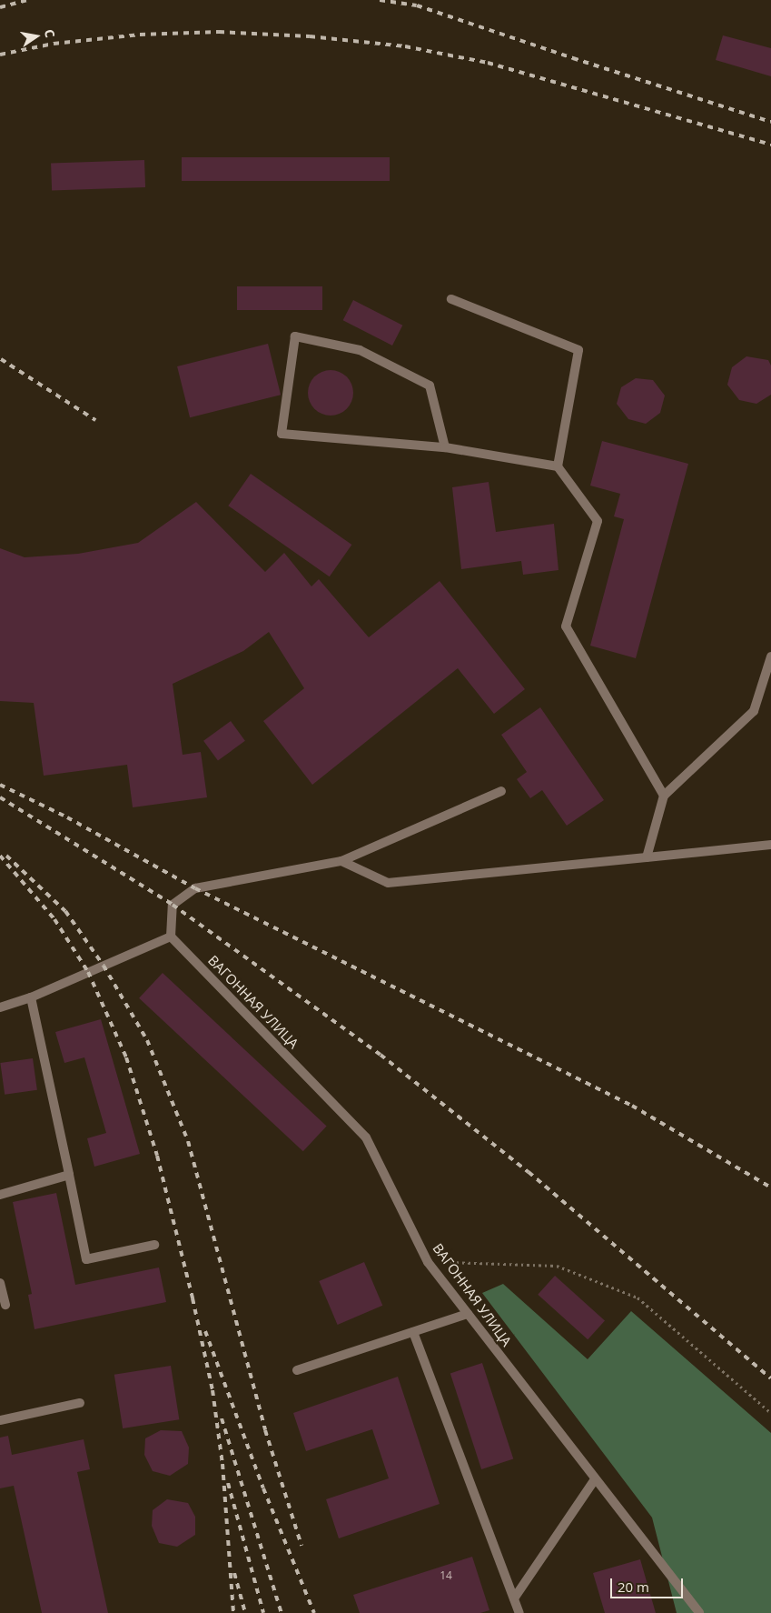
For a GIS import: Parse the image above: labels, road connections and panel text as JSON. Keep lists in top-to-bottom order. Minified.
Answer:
{"streets":{"street":["ВАГОННАЯ УЛИЦА"]},"house_numbers":["14"],"scale_bar":"20 m","north":"right"}
